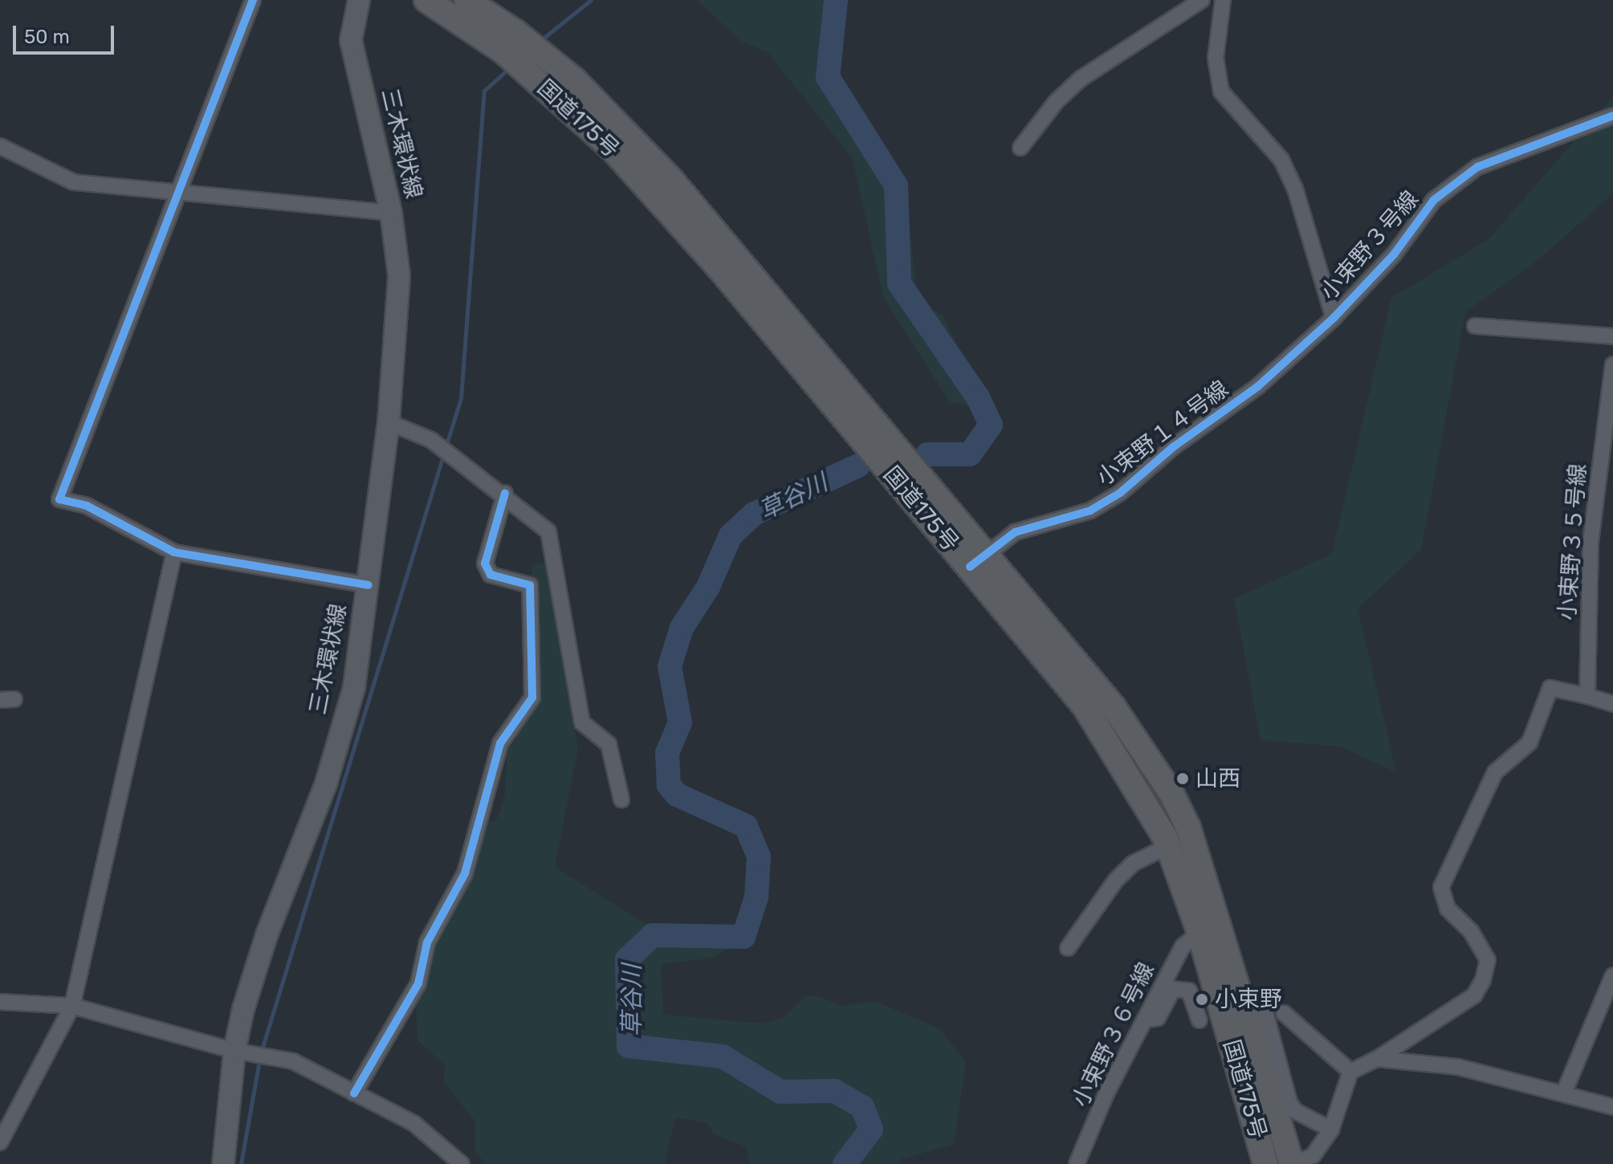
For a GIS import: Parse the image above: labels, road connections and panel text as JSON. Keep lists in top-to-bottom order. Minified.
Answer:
{"streets":{"highway":["国道175号"],"main road":["三木環状線"],"street":["小束野３号線","小束野１４号線","小束野３５号線","小束野３６号線"]},"crossings":[["国道175号","小束野１４号線"],["国道175号","小束野３６号線"],["小束野３号線","小束野１４号線"]],"water":["草谷川"],"places":["山西","小束野"],"scale_bar":"50 m"}
